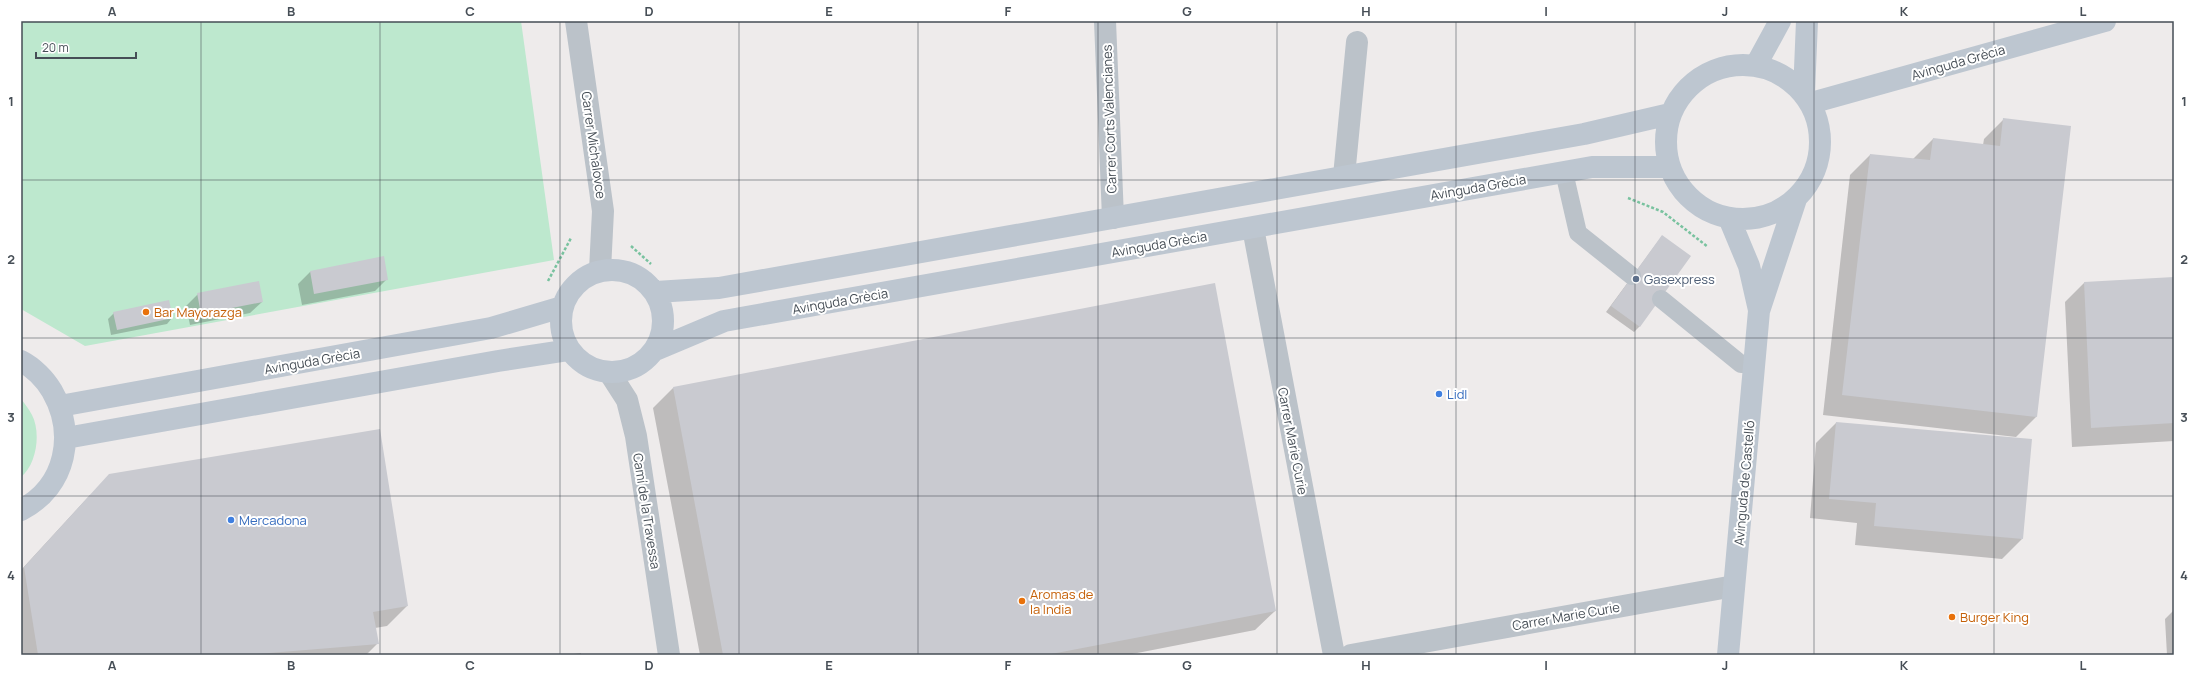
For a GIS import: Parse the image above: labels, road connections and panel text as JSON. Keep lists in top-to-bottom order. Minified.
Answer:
{"streets":{"main road":["Avinguda Grècia","Avinguda de Castelló"],"street":["Carrer Corts Valencianes","Carrer Michalovce","Carrer Marie Curie","Camí de la Travessa"]},"crossings":[["Avinguda Grècia","Carrer Michalovce"],["Avinguda Grècia","Carrer Marie Curie"],["Avinguda Grècia","Camí de la Travessa"],["Carrer Michalovce","Camí de la Travessa"],["Carrer Marie Curie","Avinguda de Castelló"]],"places":["Gasexpress","Bar Mayorazga","Lidl","Mercadona","Aromas de la India","Burger King"],"scale_bar":"20 m","grid":{"columns":["A","B","C","D","E","F","G","H","I","J","K","L"],"rows":["1","2","3","4"]}}
